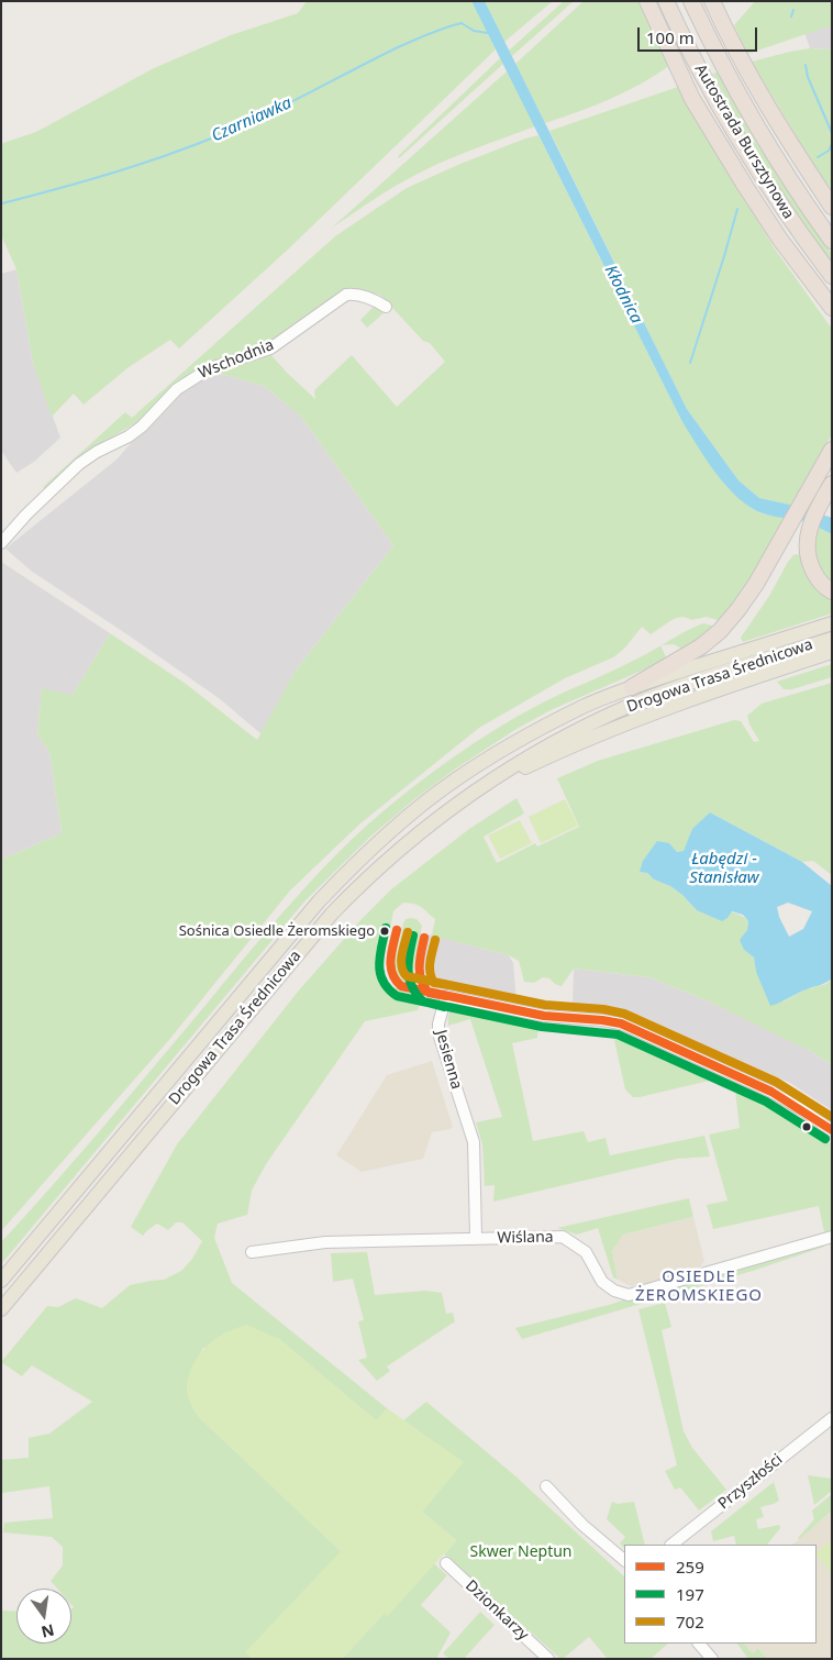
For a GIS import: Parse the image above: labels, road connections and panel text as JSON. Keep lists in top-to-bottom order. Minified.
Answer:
{"streets":{"highway":["Autostrada Bursztynowa"],"main road":["Drogowa Trasa Średnicowa"],"street":["Wschodnia","Jesienna","Wiślana","Przyszłości","Dzionkarzy"]},"crossings":[["Jesienna","Wiślana"]],"districts":["OSIEDLE ŻEROMSKIEGO"],"water":["Czarniawka","Kłodnica","Łabędzi - Stanisław"],"parks":["Skwer Neptun"],"places":["Sośnica Osiedle Żeromskiego"],"lines":["transit line 197","transit line 259","transit line 702"],"legend":["259","197","702"],"scale_bar":"100 m","north":"bottom"}
